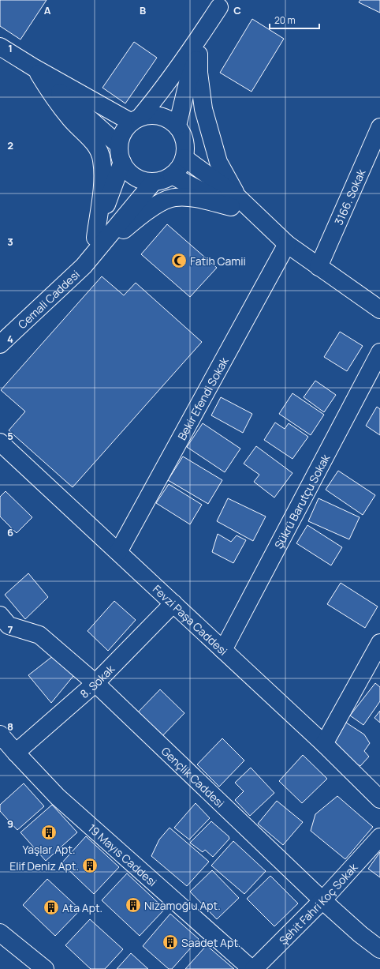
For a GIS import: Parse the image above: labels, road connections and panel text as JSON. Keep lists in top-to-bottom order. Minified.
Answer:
{"streets":{"street":["3166. Sokak","Cemali Caddesi","Bekir Efendi Sokak","Şükrü Barutçu Sokak","Fevzi Paşa Caddesi","8. Sokak","Gençlik Caddesi","19 Mayıs Caddesi","Şehit Fahri Koç Sokak"]},"crossings":[["Bekir Efendi Sokak","Fevzi Paşa Caddesi"],["Şükrü Barutçu Sokak","Fevzi Paşa Caddesi"],["Fevzi Paşa Caddesi","8. Sokak"],["8. Sokak","Gençlik Caddesi"],["8. Sokak","19 Mayıs Caddesi"],["Gençlik Caddesi","Şehit Fahri Koç Sokak"]],"places":{"mosque":["Fatih Camii"],"building":["Yaşlar Apt.","Elif Deniz Apt.","Nizamoğlu Apt.","Ata Apt.","Saadet Apt."]},"scale_bar":"20 m","grid":{"columns":["A","B","C"],"rows":["1","2","3","4","5","6","7","8","9"]}}
